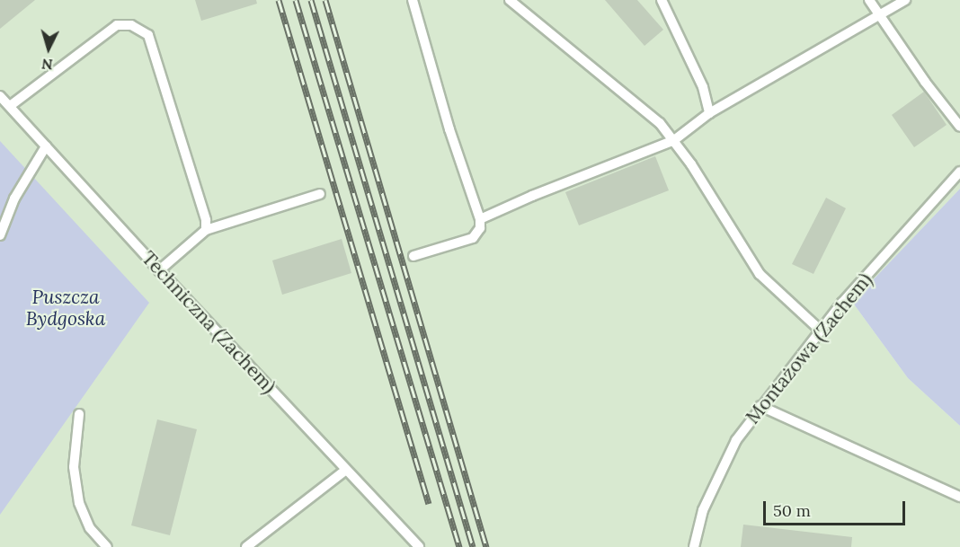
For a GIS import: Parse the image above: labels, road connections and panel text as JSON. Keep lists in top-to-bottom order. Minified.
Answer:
{"streets":{"lane":["Techniczna (Zachem)","Montażowa (Zachem)"]},"parks":["Puszcza Bydgoska"],"scale_bar":"50 m","north":"bottom"}
